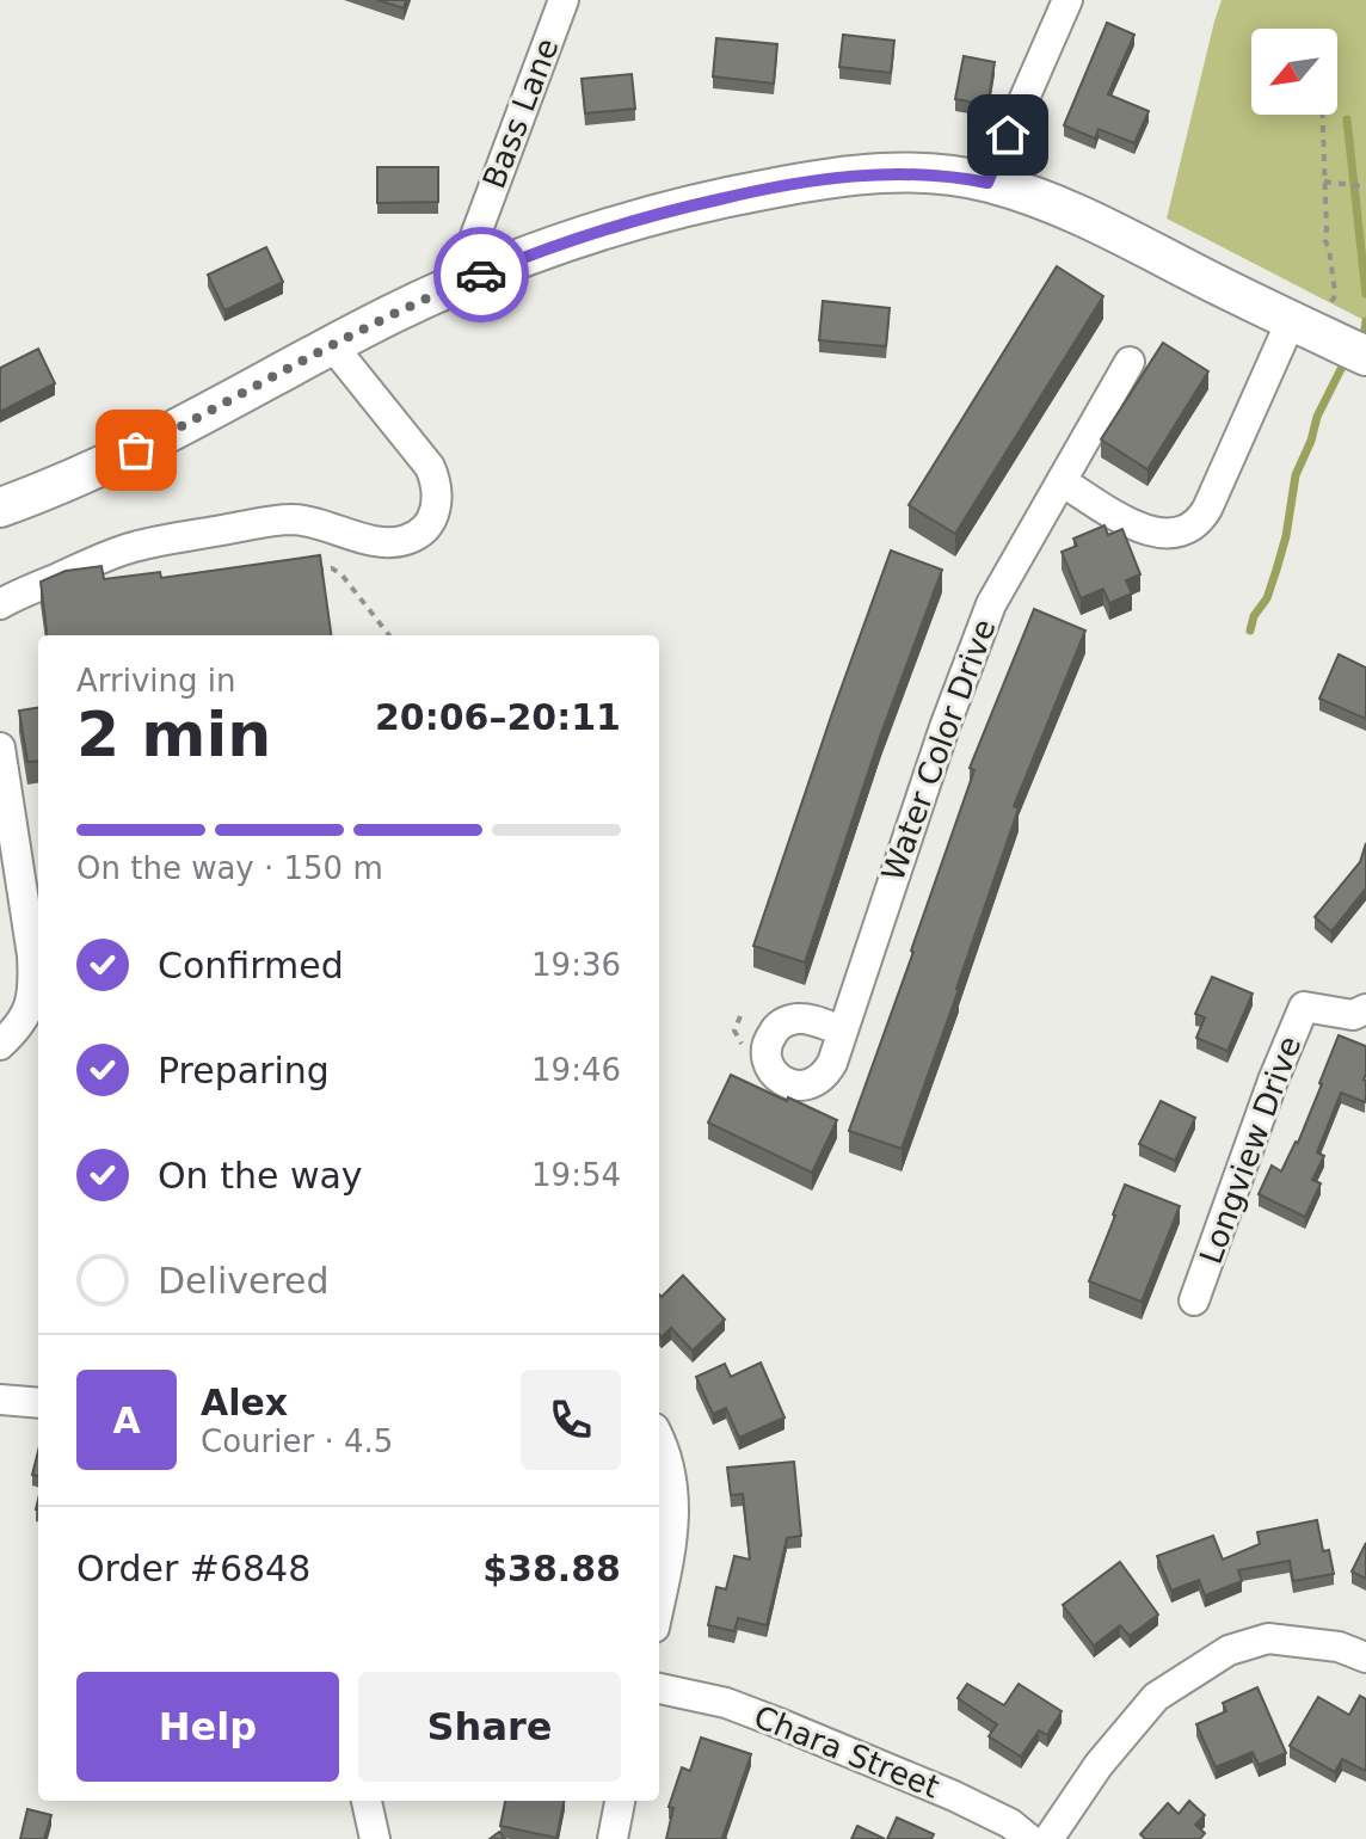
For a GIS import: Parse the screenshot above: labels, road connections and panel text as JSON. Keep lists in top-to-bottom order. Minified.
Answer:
{"streets":{"street":["Bass Lane","Water Color Drive","Longview Drive","Chara Street"]},"north":"bottom left","page":{"heading":["2 min","Arriving in","20:06–20:11"],"panel":["Alex","Courier · 4.5","Order #6848","$38.88"],"bar":"On the way · 150 m","list":[["Confirmed","19:36"],["Preparing","19:46"],["On the way","19:54"],"Delivered"],"round":"A","buttons":["Help","Share"]}}
